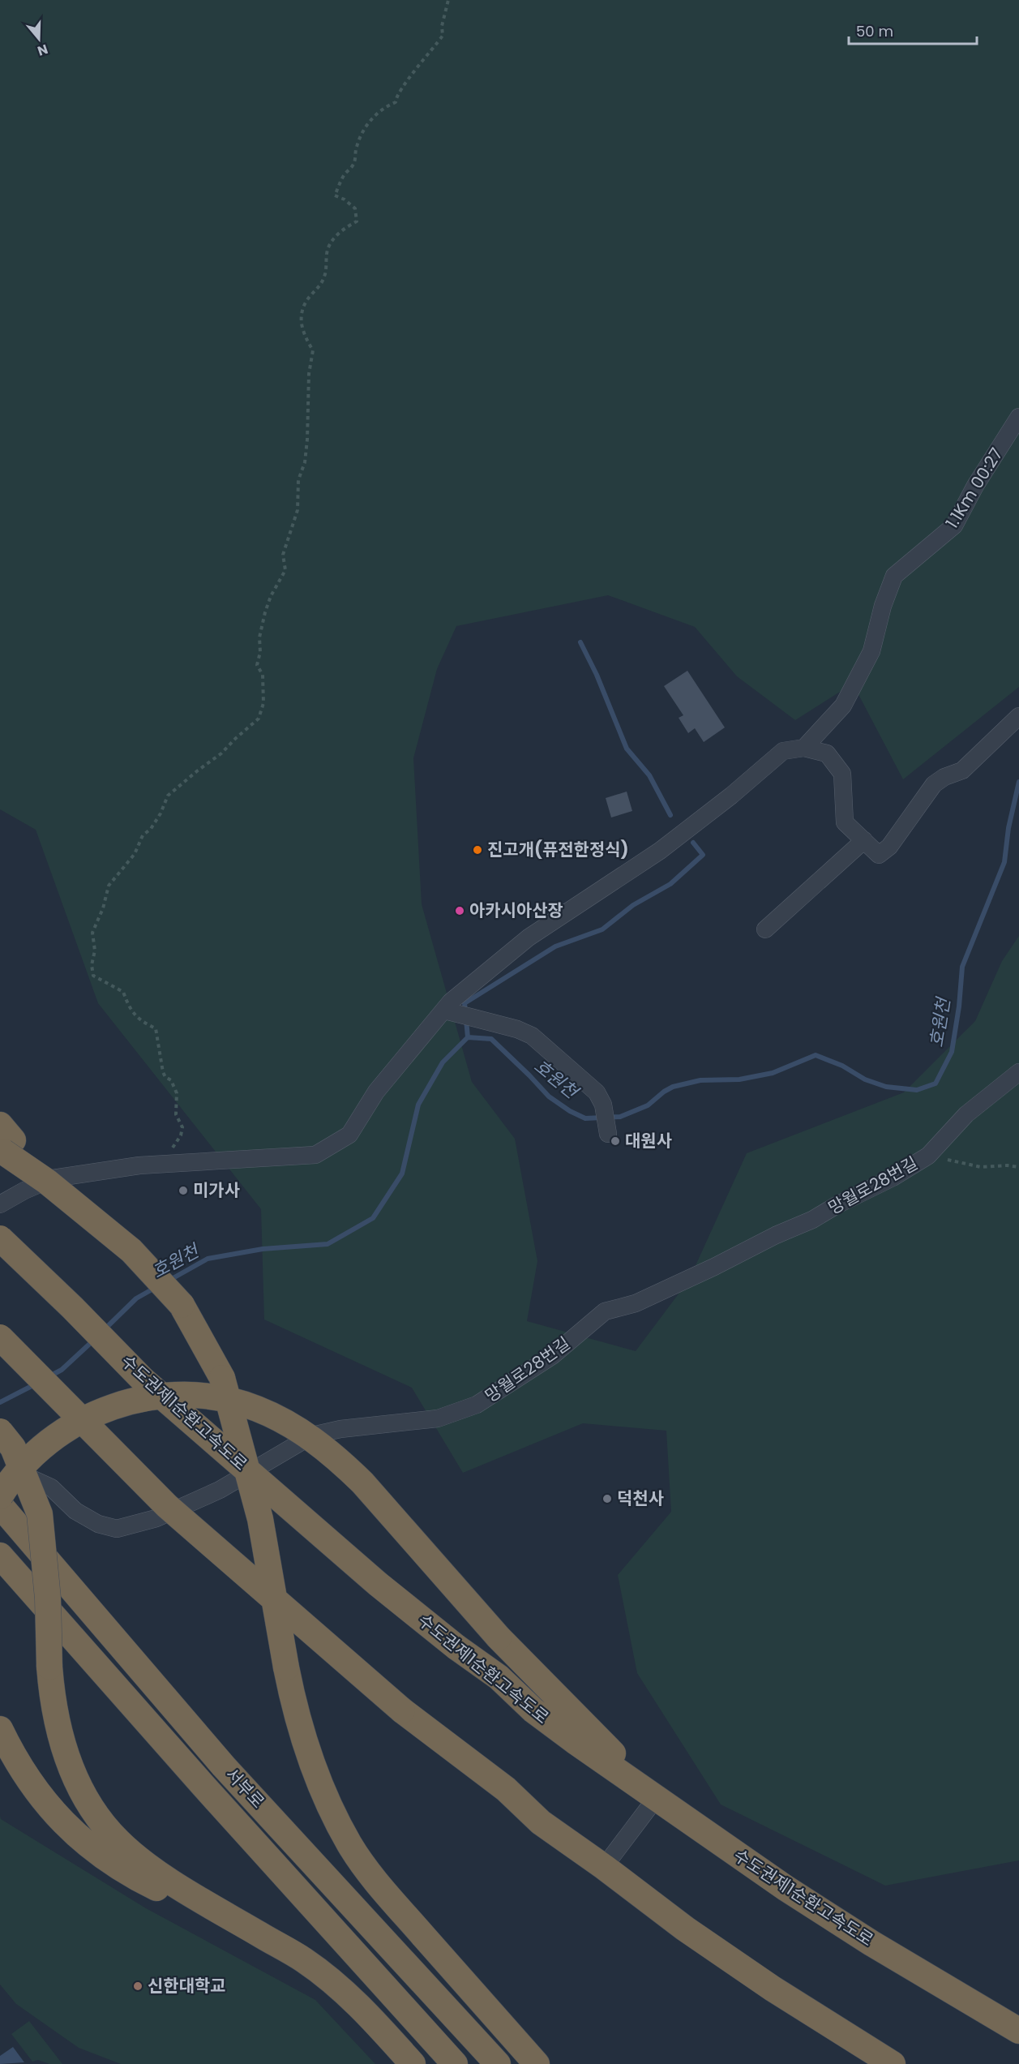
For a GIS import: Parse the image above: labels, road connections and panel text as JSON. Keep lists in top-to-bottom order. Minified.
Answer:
{"streets":{"highway":["수도권제1순환고속도로","서부로"],"street":["1.1Km 00:27","망월로28번길"]},"water":["호원천"],"places":["진고개(퓨전한정식)","아카시아산장","대원사","미가사","덕천사","신한대학교"],"scale_bar":"50 m","north":"bottom"}
